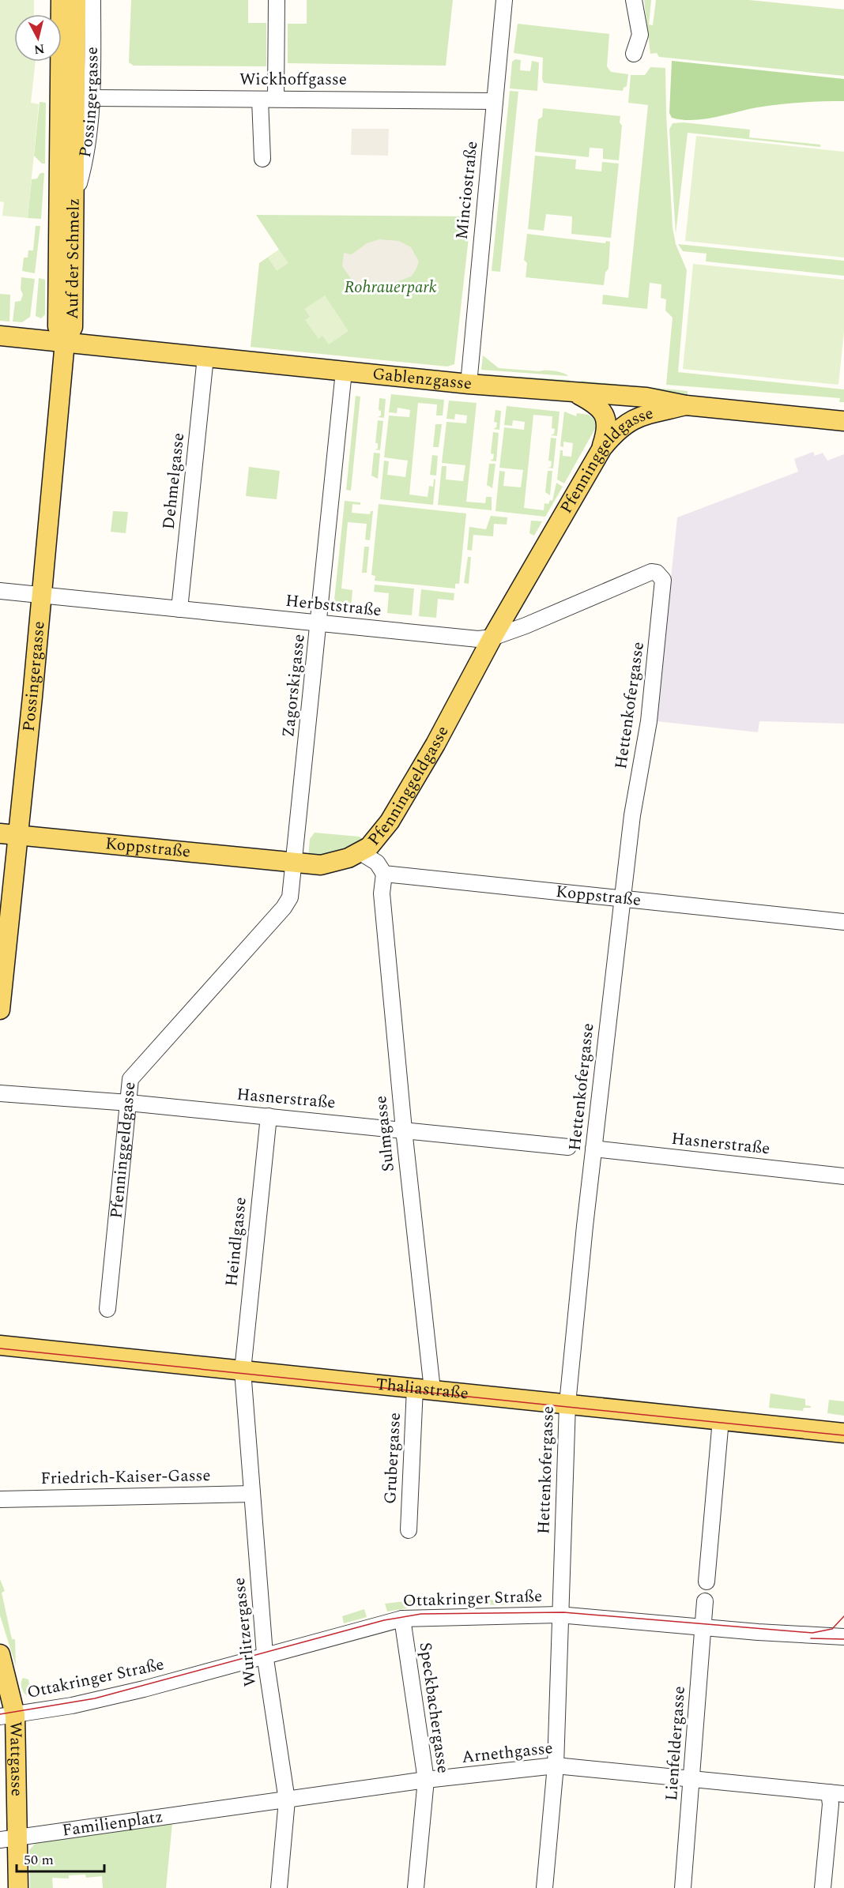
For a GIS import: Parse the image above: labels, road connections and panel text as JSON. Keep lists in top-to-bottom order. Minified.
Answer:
{"streets":{"main road":["Possingergasse","Auf der Schmelz","Gablenzgasse","Pfenninggeldgasse","Koppstraße","Thaliastraße","Wattgasse"],"street":["Wickhoffgasse","Minciostraße","Dehmelgasse","Herbststraße","Zagorskigasse","Hettenkofergasse","Hasnerstraße","Sulmgasse","Heindlgasse","Grubergasse","Friedrich-Kaiser-Gasse","Ottakringer Straße","Wurlitzergasse","Speckbachergasse","Lienfeldergasse","Arnethgasse","Familienplatz"]},"crossings":[["Wickhoffgasse","Possingergasse"],["Wickhoffgasse","Minciostraße"],["Possingergasse","Auf der Schmelz"],["Possingergasse","Gablenzgasse"],["Possingergasse","Herbststraße"],["Possingergasse","Koppstraße"],["Minciostraße","Gablenzgasse"],["Auf der Schmelz","Gablenzgasse"],["Gablenzgasse","Pfenninggeldgasse"],["Gablenzgasse","Dehmelgasse"],["Gablenzgasse","Zagorskigasse"],["Pfenninggeldgasse","Herbststraße"],["Pfenninggeldgasse","Zagorskigasse"],["Pfenninggeldgasse","Koppstraße"],["Pfenninggeldgasse","Hasnerstraße"],["Dehmelgasse","Herbststraße"],["Herbststraße","Zagorskigasse"],["Herbststraße","Hettenkofergasse"],["Zagorskigasse","Koppstraße"],["Hettenkofergasse","Koppstraße"],["Hettenkofergasse","Hasnerstraße"],["Hettenkofergasse","Thaliastraße"],["Hettenkofergasse","Ottakringer Straße"],["Hettenkofergasse","Arnethgasse"],["Koppstraße","Sulmgasse"],["Hasnerstraße","Sulmgasse"],["Hasnerstraße","Heindlgasse"],["Sulmgasse","Thaliastraße"],["Sulmgasse","Grubergasse"],["Heindlgasse","Thaliastraße"],["Heindlgasse","Wurlitzergasse"],["Thaliastraße","Grubergasse"],["Thaliastraße","Wurlitzergasse"],["Friedrich-Kaiser-Gasse","Wurlitzergasse"],["Ottakringer Straße","Wurlitzergasse"],["Ottakringer Straße","Speckbachergasse"],["Ottakringer Straße","Lienfeldergasse"],["Ottakringer Straße","Wattgasse"],["Wurlitzergasse","Arnethgasse"],["Speckbachergasse","Arnethgasse"],["Lienfeldergasse","Arnethgasse"],["Arnethgasse","Familienplatz"],["Wattgasse","Familienplatz"]],"parks":["Rohrauerpark"],"scale_bar":"50 m","north":"bottom"}
